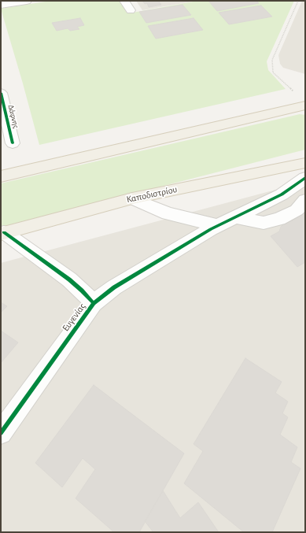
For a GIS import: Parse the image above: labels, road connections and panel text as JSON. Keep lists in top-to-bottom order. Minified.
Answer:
{"streets":{"main road":["Καποδιστρίου"],"street":["Δάφνης","Ευγενίας"]},"crossings":[["Καποδιστρίου","Ευγενίας"]]}
